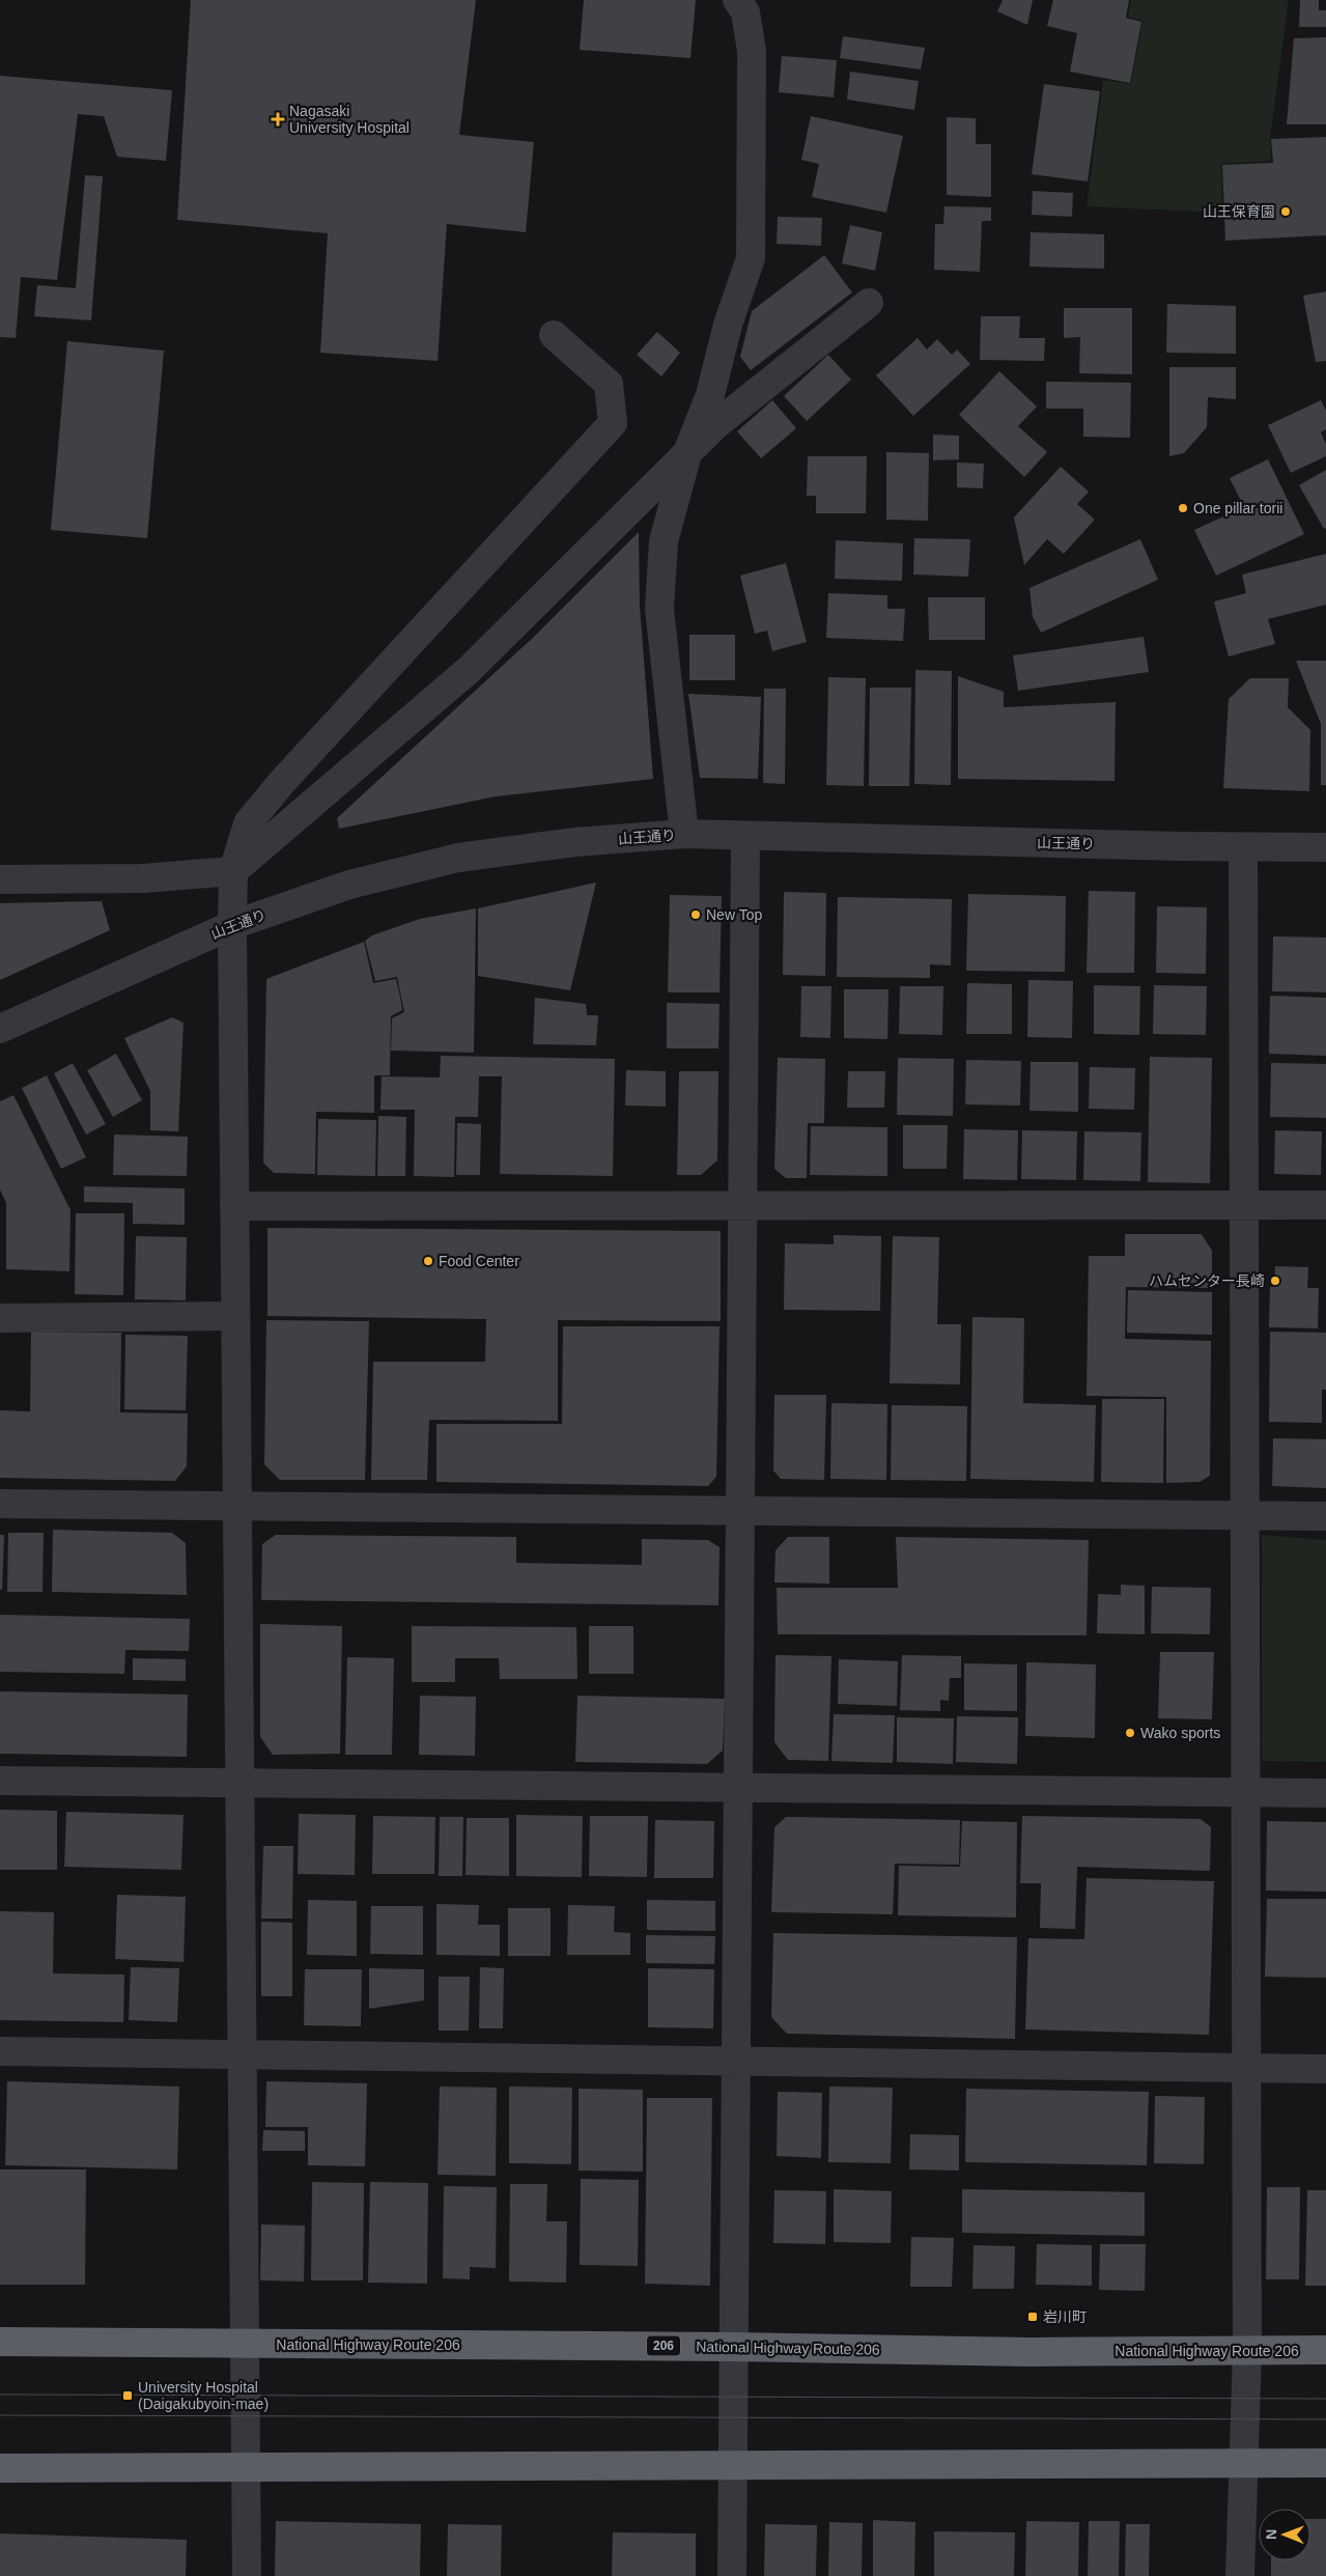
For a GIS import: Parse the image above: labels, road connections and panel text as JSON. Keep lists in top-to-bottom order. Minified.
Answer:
{"streets":{"highway":["National Highway Route 206","206"],"street":["山王通り"]},"places":{"health":["Nagasaki University Hospital"],"other":["山王保育園","One pillar torii","New Top","Food Center","ハムセンター長崎","Wako sports"],"transit":["岩川町","University Hospital (Daigakubyoin-mae)"]},"north":"left"}
